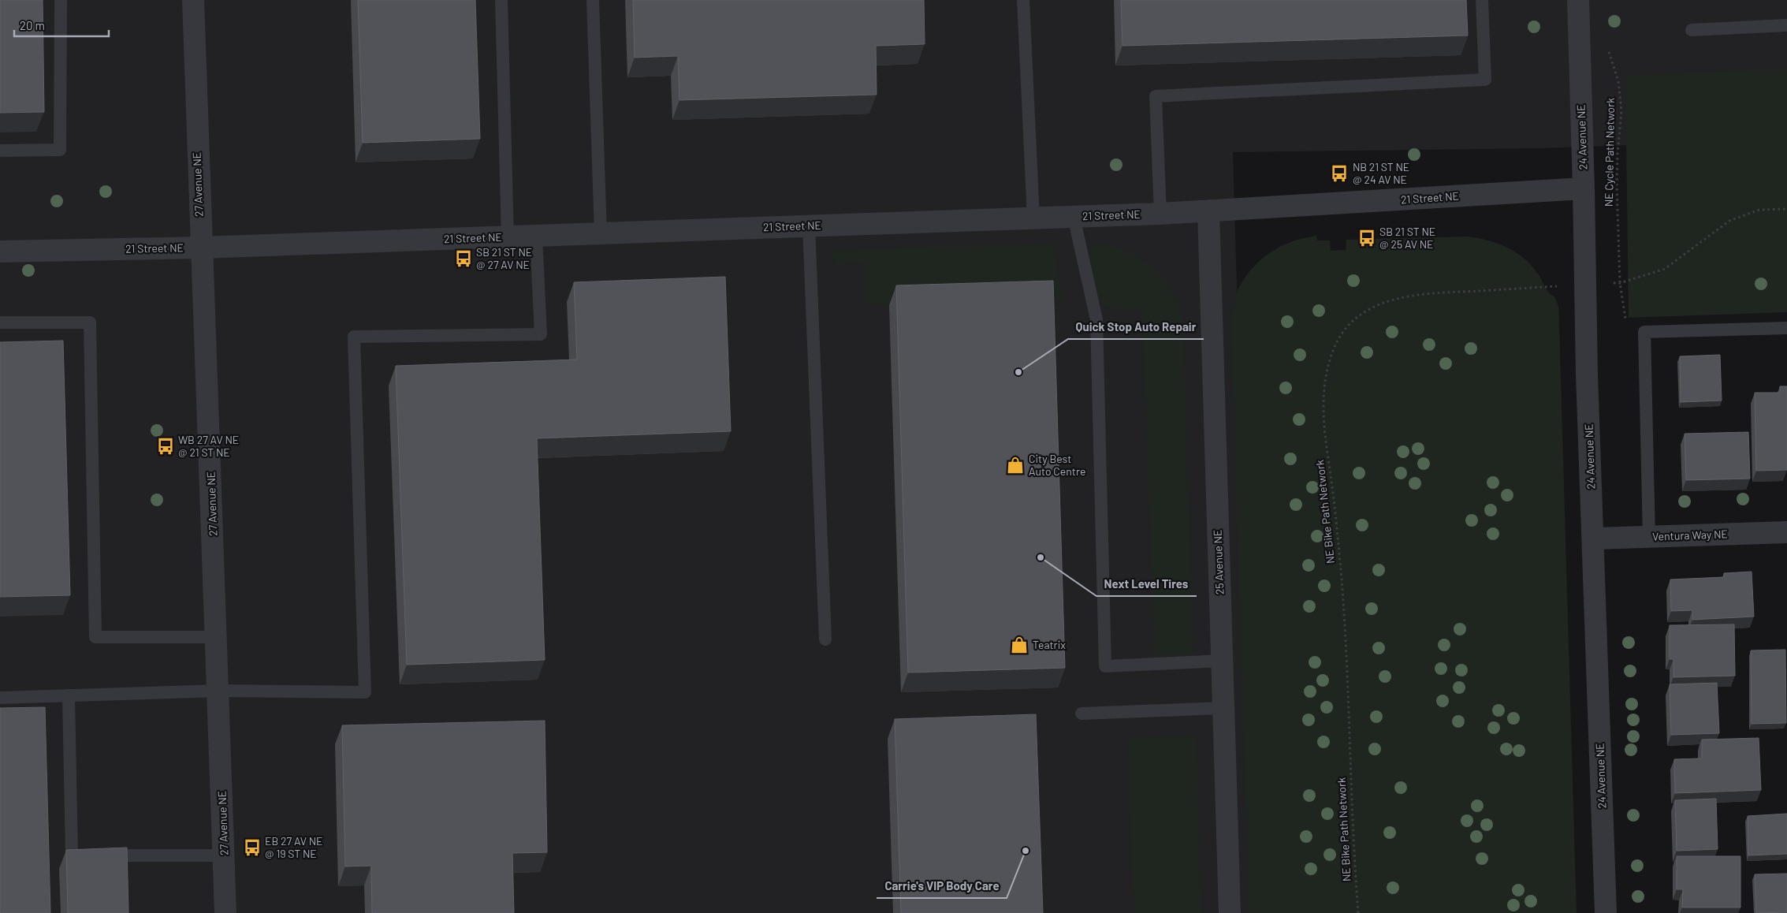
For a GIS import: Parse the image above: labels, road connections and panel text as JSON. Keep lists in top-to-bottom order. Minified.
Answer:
{"streets":{"street":["24 Avenue NE","27 Avenue NE","21 Street NE","Ventura Way NE","25 Avenue NE"],"path":["NE Cycle Path Network","NE Bike Path Network"]},"crossings":[["24 Avenue NE","21 Street NE"],["24 Avenue NE","Ventura Way NE"],["27 Avenue NE","21 Street NE"],["21 Street NE","25 Avenue NE"]],"places":{"bus stop":["NB 21 ST NE @ 24 AV NE","SB 21 ST NE @ 25 AV NE","SB 21 ST NE @ 27 AV NE","WB 27 AV NE @ 21 ST NE","EB 27 AV NE @ 19 ST NE"],"other":["Quick Stop Auto Repair","Next Level Tires","Carrie's VIP Body Care"],"shop":["City Best Auto Centre","Teatrix"]},"scale_bar":"20 m"}
